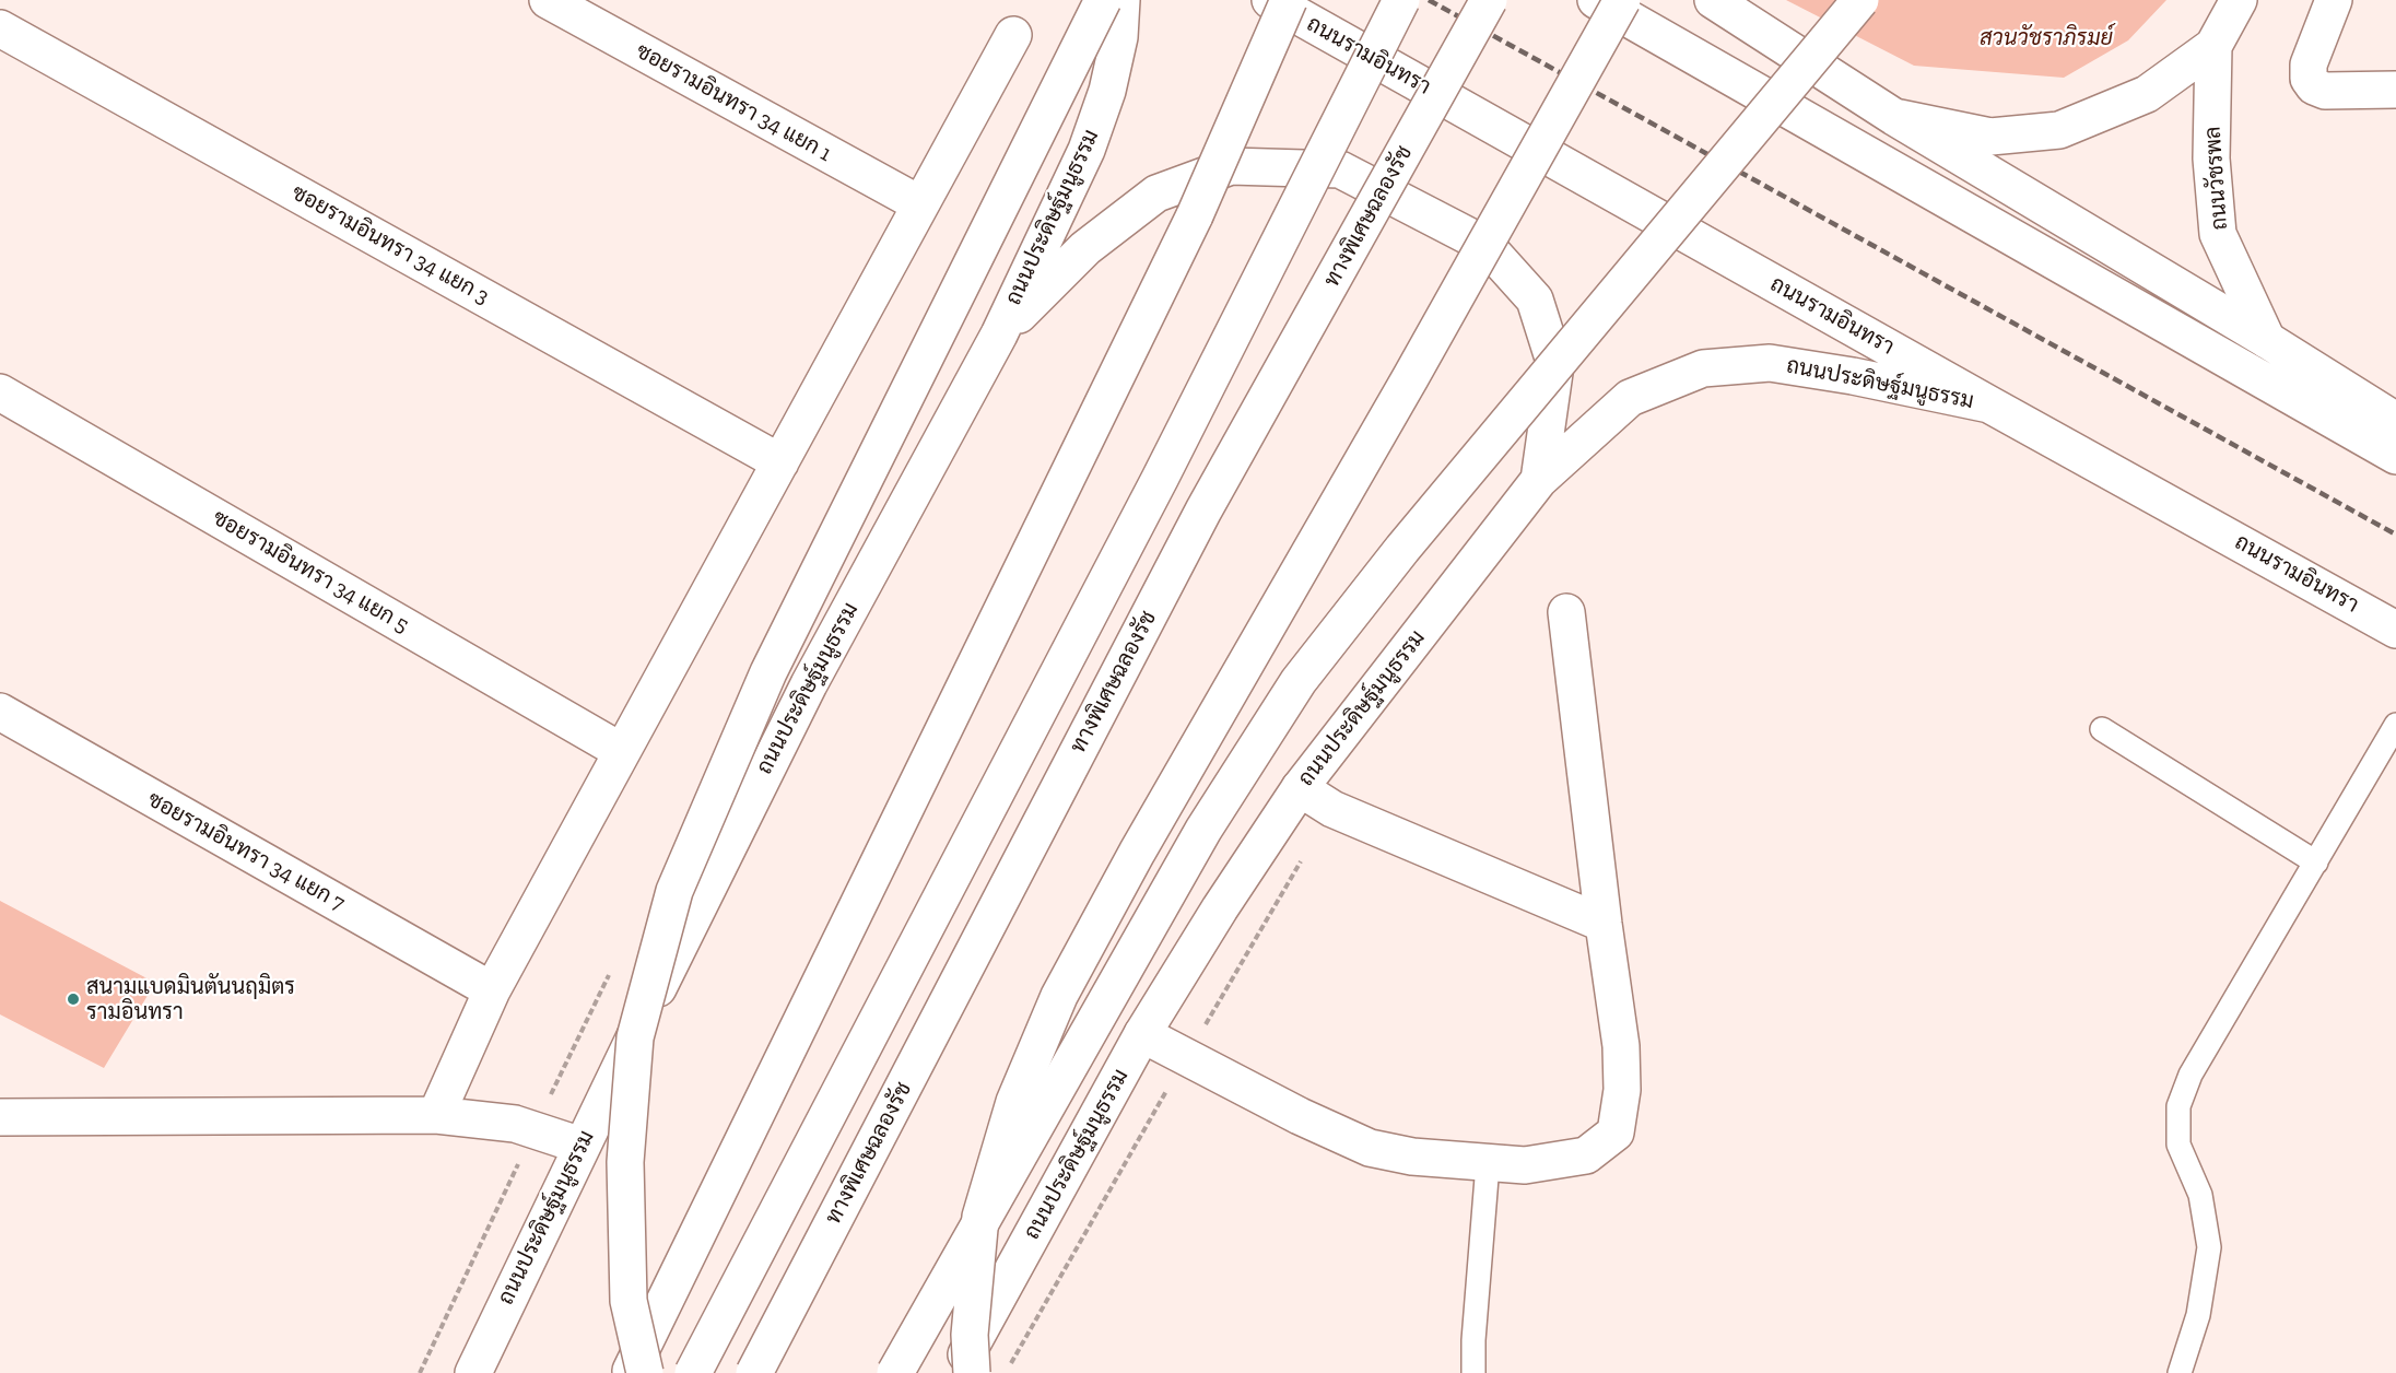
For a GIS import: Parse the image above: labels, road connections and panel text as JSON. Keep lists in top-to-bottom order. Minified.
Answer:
{"streets":{"main road":["ถนนรามอินทรา","ซอยรามอินทรา 34 แยก 1","ถนนวัชรพล","ทางพิเศษฉลองรัช","ถนนประดิษฐ์มนูธรรม","ซอยรามอินทรา 34 แยก 3","ซอยรามอินทรา 34 แยก 5","ซอยรามอินทรา 34 แยก 7"]},"crossings":[["ถนนรามอินทรา","ถนนประดิษฐ์มนูธรรม"]],"parks":["สวนวัชราภิรมย์"],"places":["สนามแบดมินตันนฤมิตร รามอินทรา"]}
